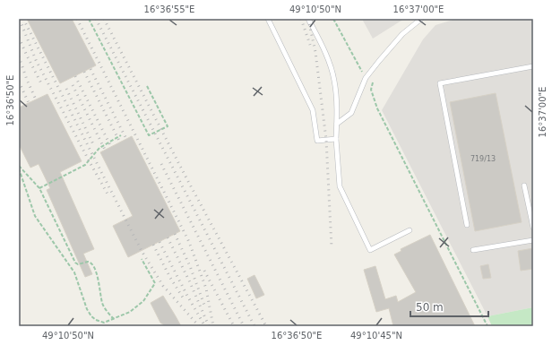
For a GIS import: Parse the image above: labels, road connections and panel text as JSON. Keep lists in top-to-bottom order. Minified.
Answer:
{"house_numbers":["719/13"],"scale_bar":"50 m","coordinates":["16°36'55\"E","49°10'50\"N","16°37'00\"E","16°36'50\"E","49°10'45\"N"]}
